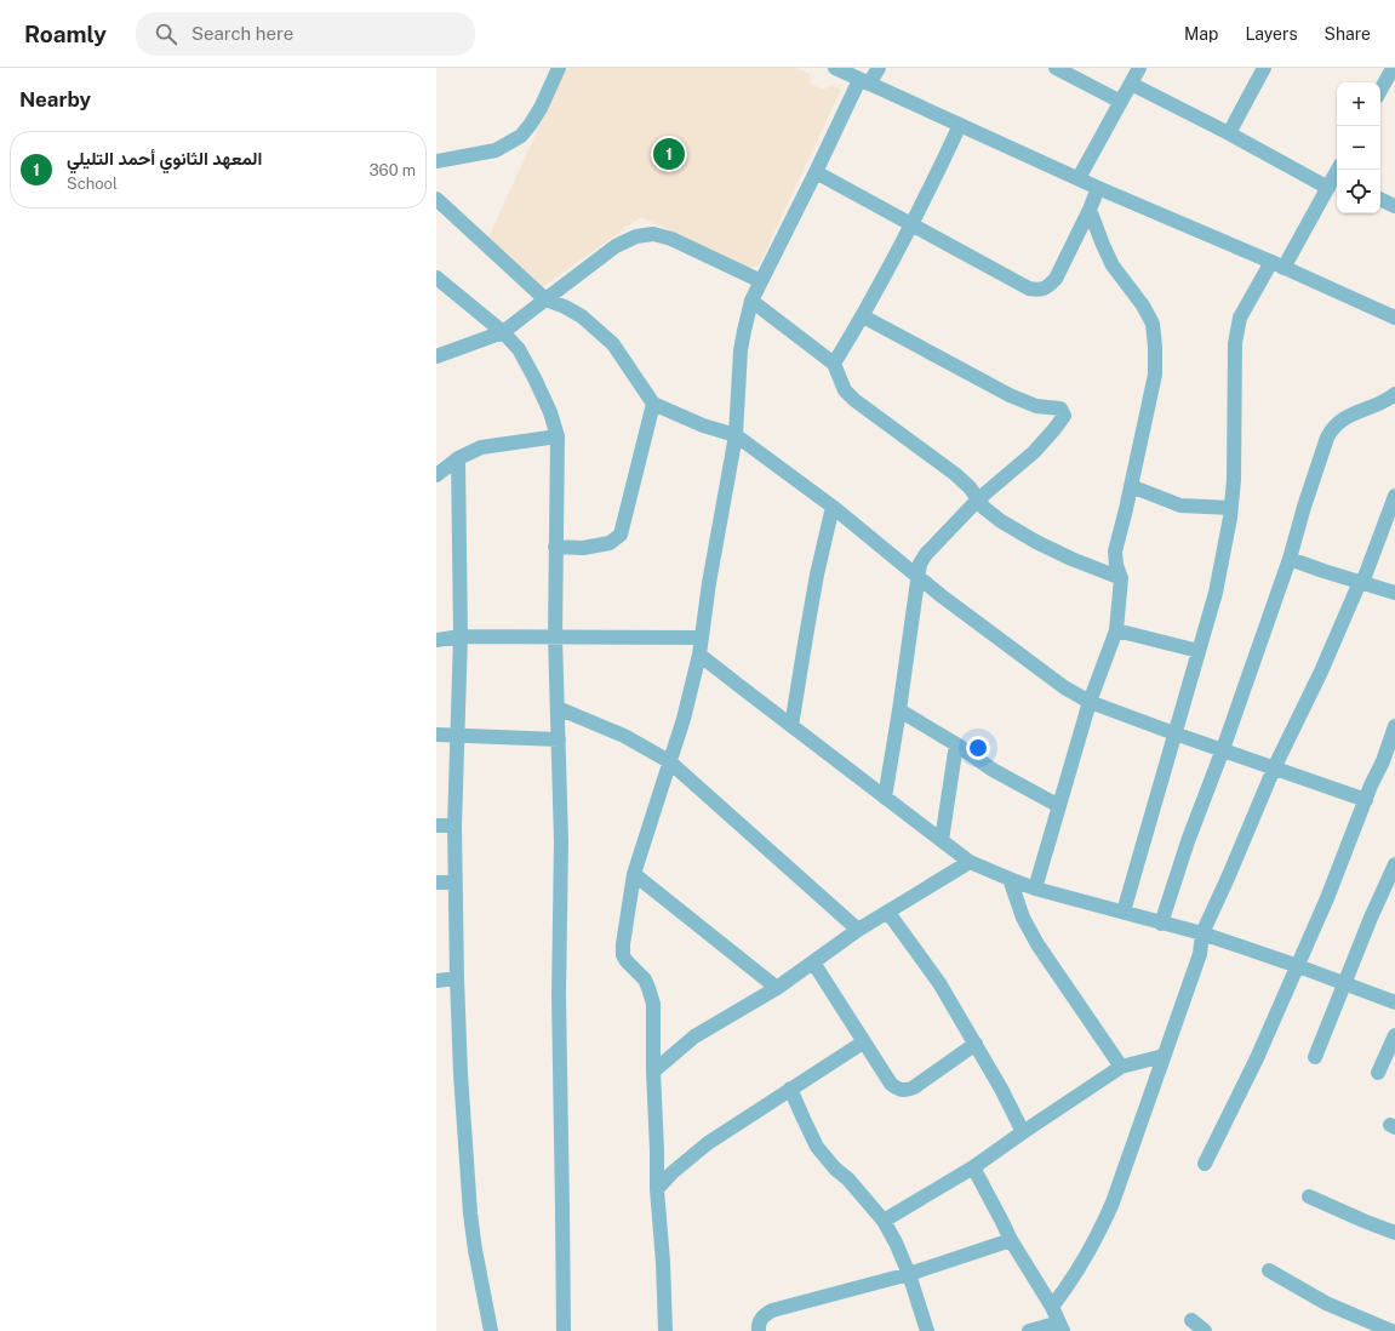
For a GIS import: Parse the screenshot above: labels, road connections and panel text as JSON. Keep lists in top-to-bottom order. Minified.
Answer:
{"page":{"header":"Roamly","search":"Search here","nav":["Map","Layers","Share"],"heading":"Nearby","map_buttons":["+","−"],"list":[{"mark":"1","name":"المعهد الثانوي أحمد التليلي","note":"School","value":"360 m"}],"pins":"1"}}
